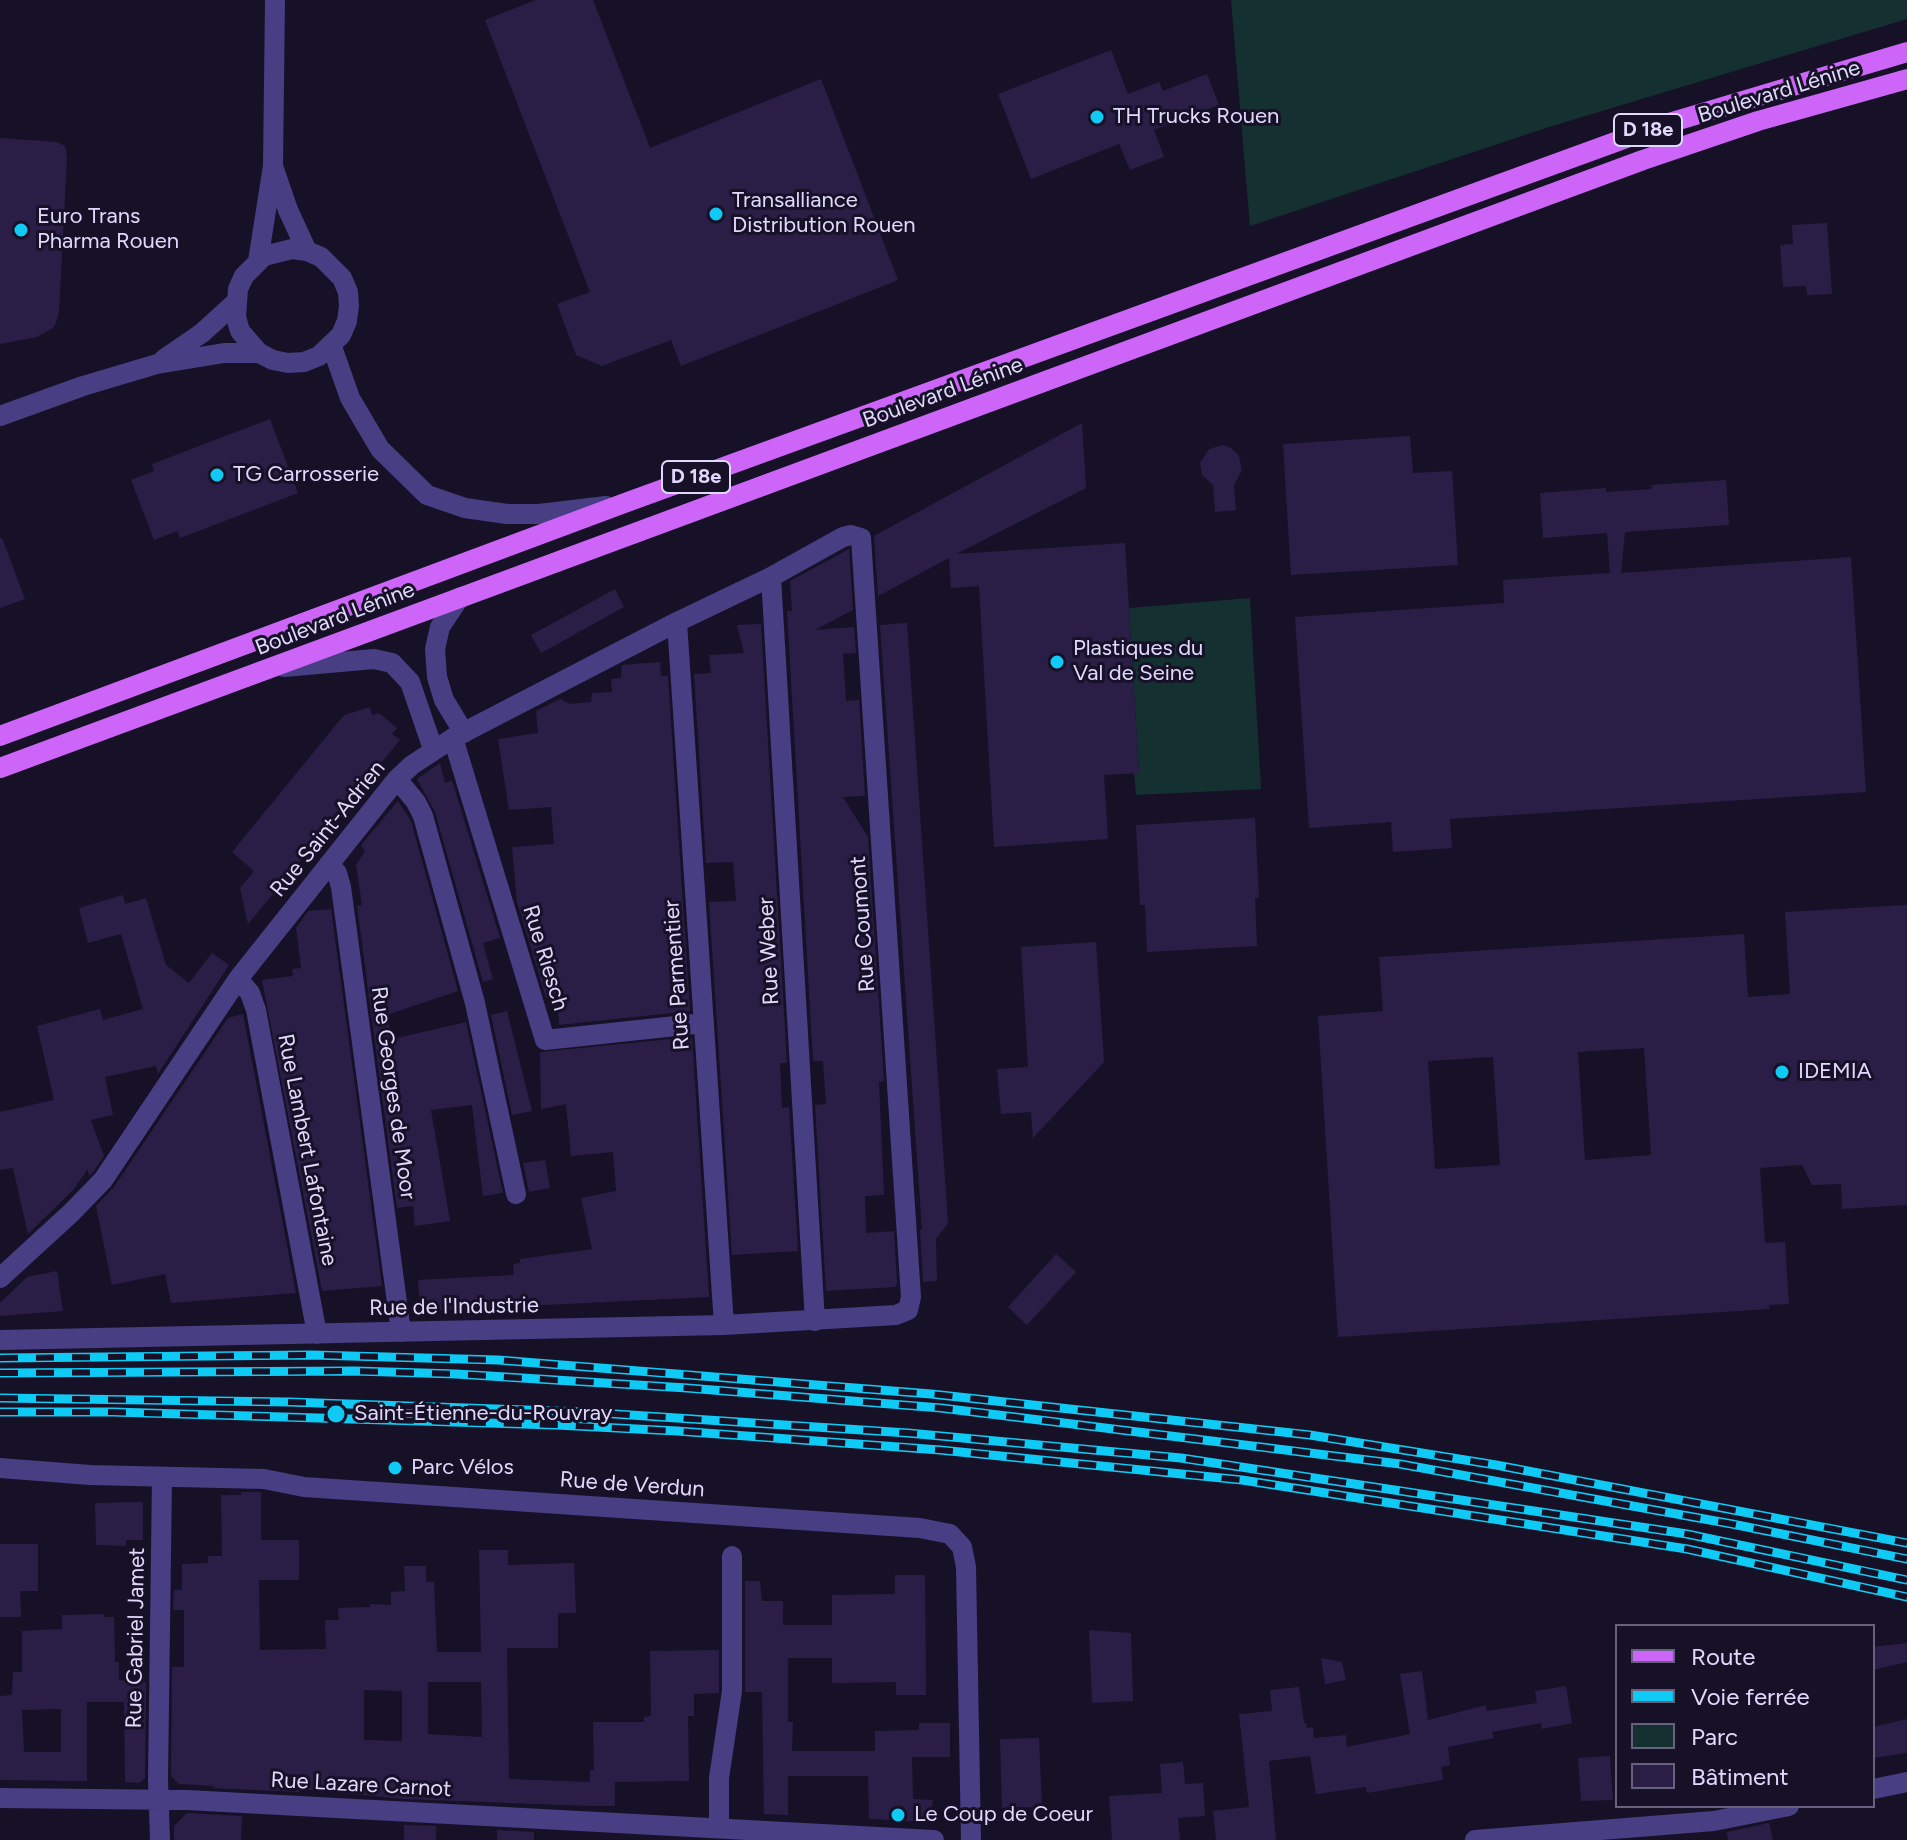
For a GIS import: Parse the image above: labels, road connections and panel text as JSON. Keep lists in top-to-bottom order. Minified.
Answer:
{"streets":{"main road":["Boulevard Lénine","D 18e"],"street":["Rue Saint-Adrien","Rue Coumont","Rue Weber","Rue Riesch","Rue Parmentier","Rue Georges de Moor","Rue Lambert Lafontaine","Rue de l'Industrie","Rue de Verdun","Rue Gabriel Jamet","Rue Lazare Carnot"]},"crossings":[["Rue Saint-Adrien","Rue Coumont"],["Rue Saint-Adrien","Rue Weber"],["Rue Saint-Adrien","Rue Riesch"],["Rue Saint-Adrien","Rue Parmentier"],["Rue Saint-Adrien","Rue Georges de Moor"],["Rue Saint-Adrien","Rue Lambert Lafontaine"],["Rue Coumont","Rue de l'Industrie"],["Rue Weber","Rue de l'Industrie"],["Rue Riesch","Rue Parmentier"],["Rue Parmentier","Rue de l'Industrie"],["Rue Georges de Moor","Rue de l'Industrie"],["Rue Lambert Lafontaine","Rue de l'Industrie"],["Rue de Verdun","Rue Gabriel Jamet"],["Rue Gabriel Jamet","Rue Lazare Carnot"]],"places":["TH Trucks Rouen","Transalliance Distribution Rouen","Euro Trans Pharma Rouen","TG Carrosserie","Plastiques du Val de Seine","IDEMIA","Saint-Étienne-du-Rouvray","Parc Vélos","Le Coup de Coeur"],"legend":["Route","Voie ferrée","Parc","Bâtiment"]}
